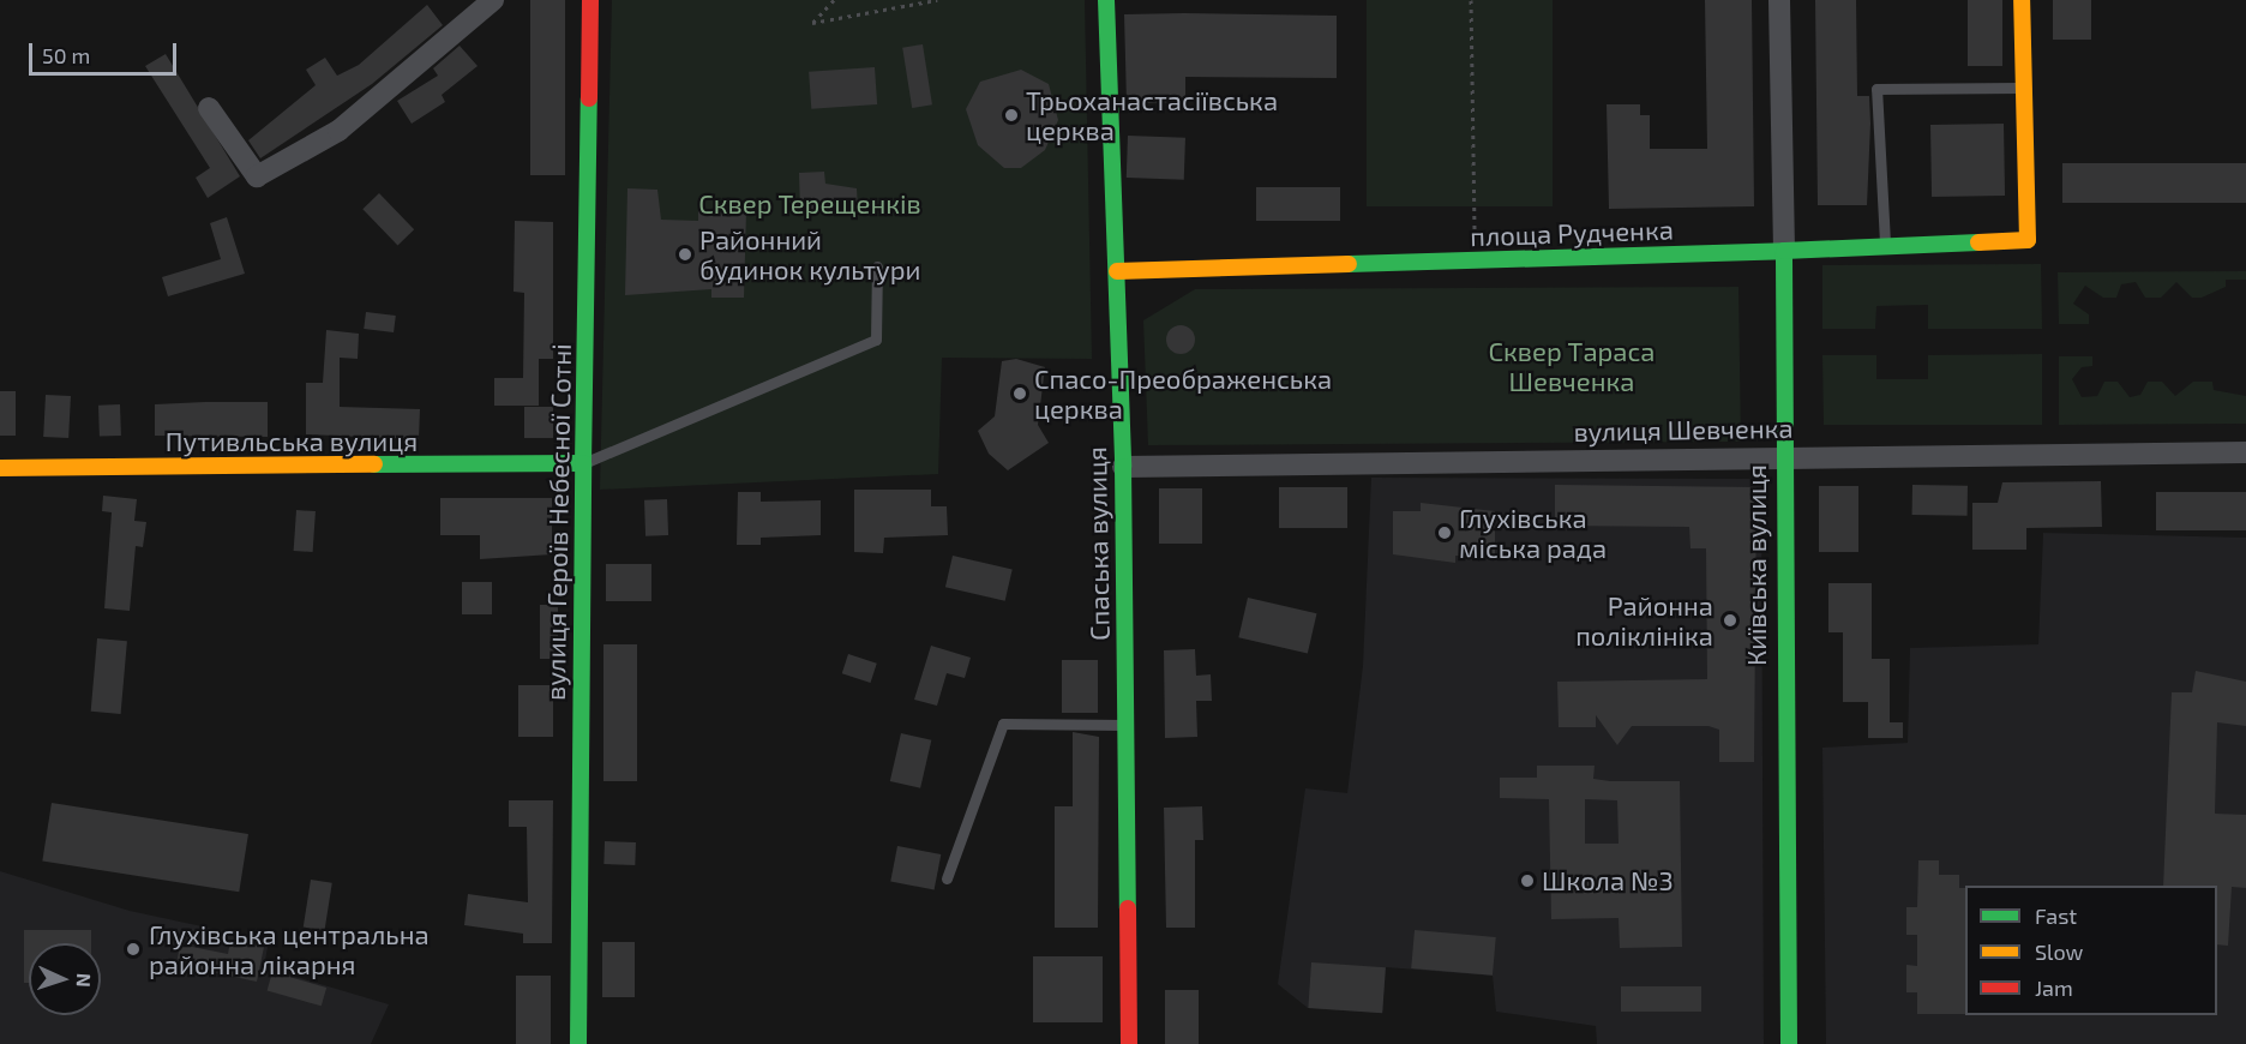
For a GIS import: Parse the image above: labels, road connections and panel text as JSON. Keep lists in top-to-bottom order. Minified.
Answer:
{"streets":{"main road":["площа Рудченка","Путивльська вулиця","вулиця Героїв Небесної Сотні","Спаська вулиця","Київська вулиця"],"street":["вулиця Шевченка"]},"crossings":[["площа Рудченка","Спаська вулиця"],["площа Рудченка","Київська вулиця"],["вулиця Шевченка","Спаська вулиця"],["вулиця Шевченка","Київська вулиця"],["Путивльська вулиця","вулиця Героїв Небесної Сотні"]],"parks":["Сквер Терещенків","Сквер Тараса Шевченка"],"places":["Трьоханастасіївська церква","Районний будинок культури","Спасо-Преображенська церква","Глухівська міська рада","Районна поліклініка","Школа №3","Глухівська центральна районна лікарня"],"legend":["Fast","Slow","Jam"],"scale_bar":"50 m","north":"right"}
